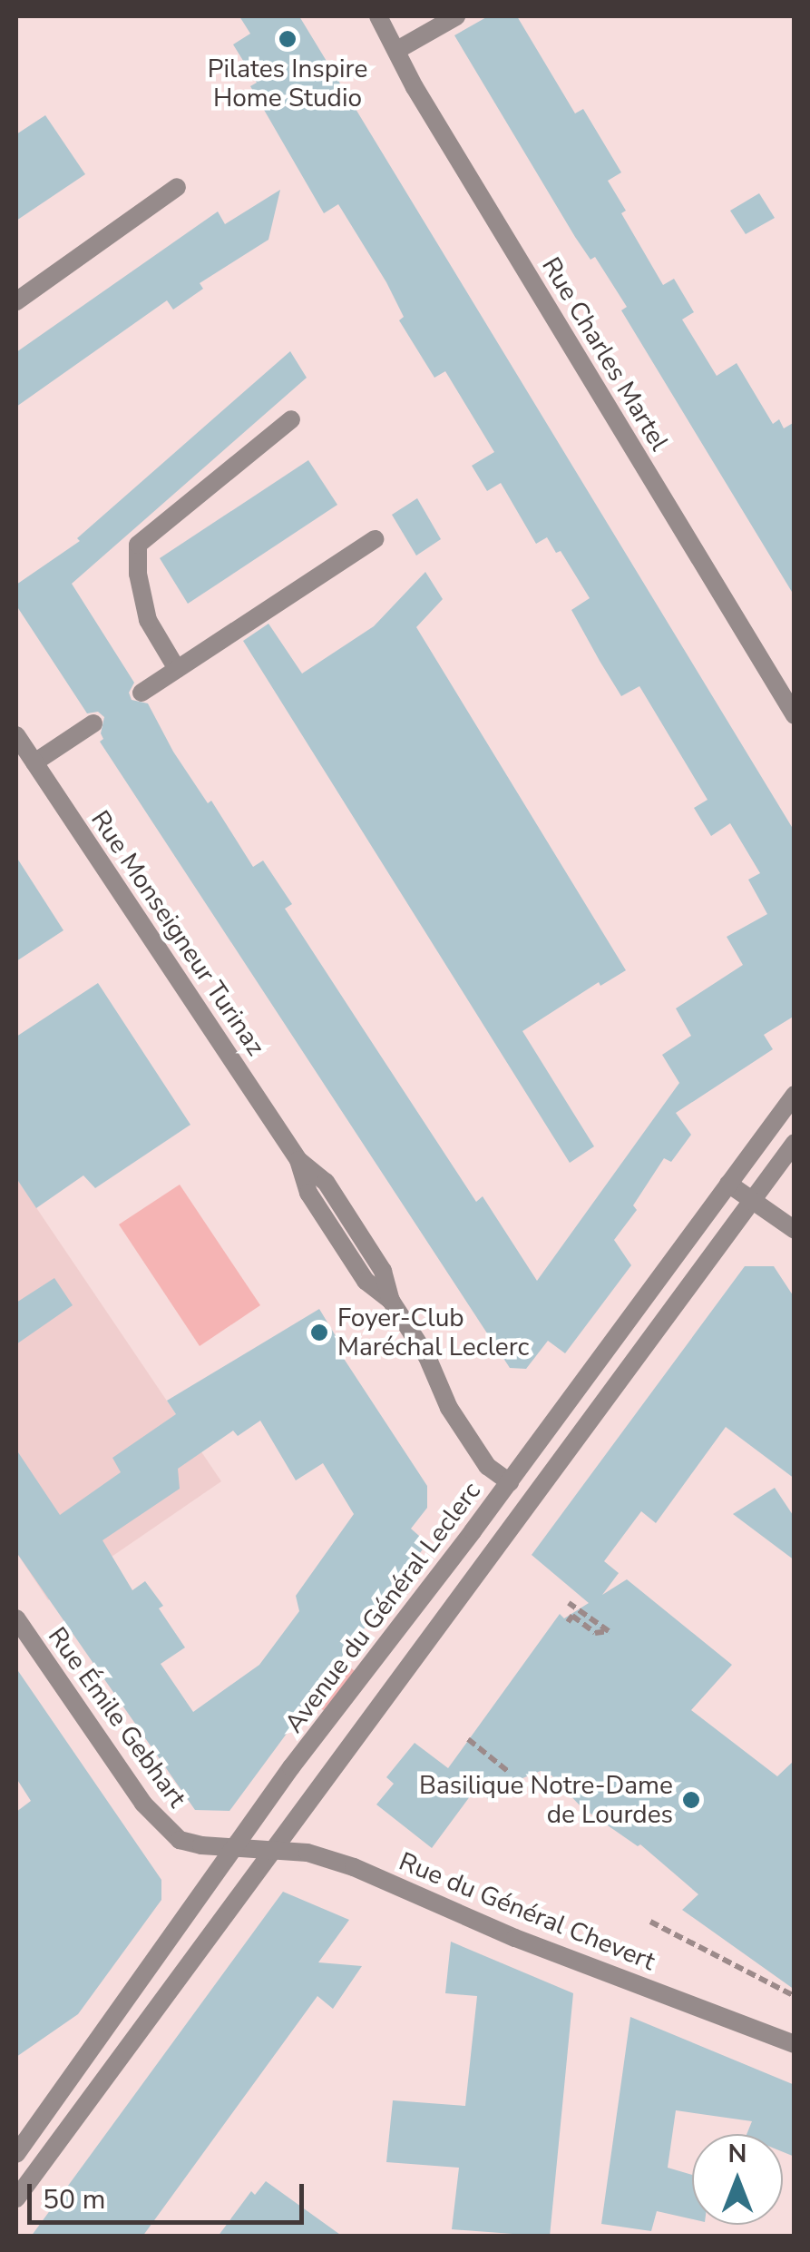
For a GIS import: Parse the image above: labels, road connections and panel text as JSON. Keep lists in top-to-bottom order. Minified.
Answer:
{"streets":{"street":["Rue Charles Martel","Rue Monseigneur Turinaz","Avenue du Général Leclerc","Rue Émile Gebhart","Rue du Général Chevert"]},"crossings":[["Rue Monseigneur Turinaz","Avenue du Général Leclerc"],["Avenue du Général Leclerc","Rue Émile Gebhart"],["Avenue du Général Leclerc","Rue du Général Chevert"],["Rue Émile Gebhart","Rue du Général Chevert"]],"places":["Pilates Inspire Home Studio","Foyer-Club Maréchal Leclerc","Basilique Notre-Dame de Lourdes"],"scale_bar":"50 m","north":"top"}
